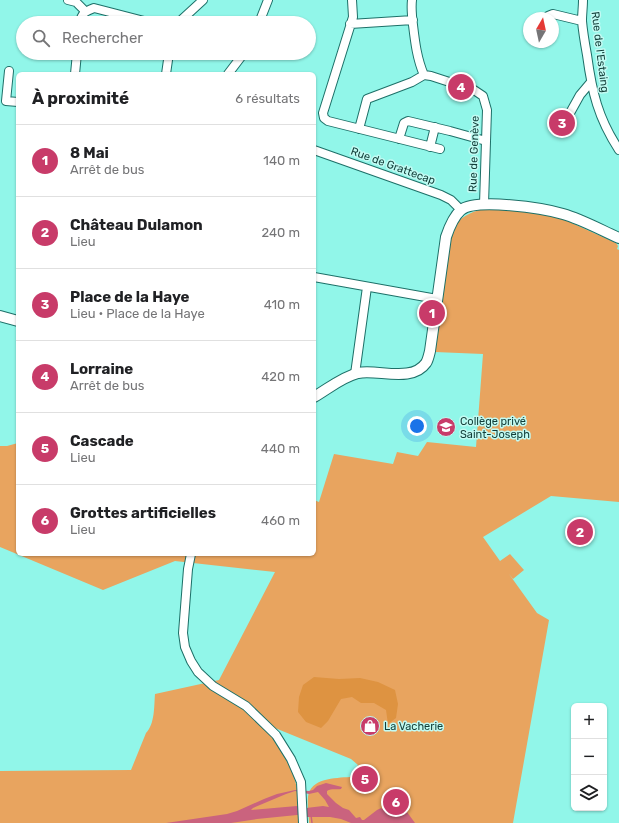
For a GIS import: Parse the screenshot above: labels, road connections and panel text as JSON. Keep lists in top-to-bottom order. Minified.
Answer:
{"streets":{"street":["Rue de l'Estaing","Rue de Genève","Rue de Grattecap"]},"places":{"school or university":["Collège privé Saint-Joseph"],"shop":["La Vacherie"]},"north":"top","page":{"search":"Rechercher","pins":["4","3","1","2","5","6"],"heading":["À proximité","6 résultats"],"list":[{"mark":"1","name":"8 Mai","note":"Arrêt de bus","value":"140 m"},{"mark":"2","name":"Château Dulamon","note":"Lieu","value":"240 m"},{"mark":"3","name":"Place de la Haye","note":"Lieu · Place de la Haye","value":"410 m"},{"mark":"4","name":"Lorraine","note":"Arrêt de bus","value":"420 m"},{"mark":"5","name":"Cascade","note":"Lieu","value":"440 m"},{"mark":"6","name":"Grottes artificielles","note":"Lieu","value":"460 m"}],"map_buttons":["+","−"]}}
